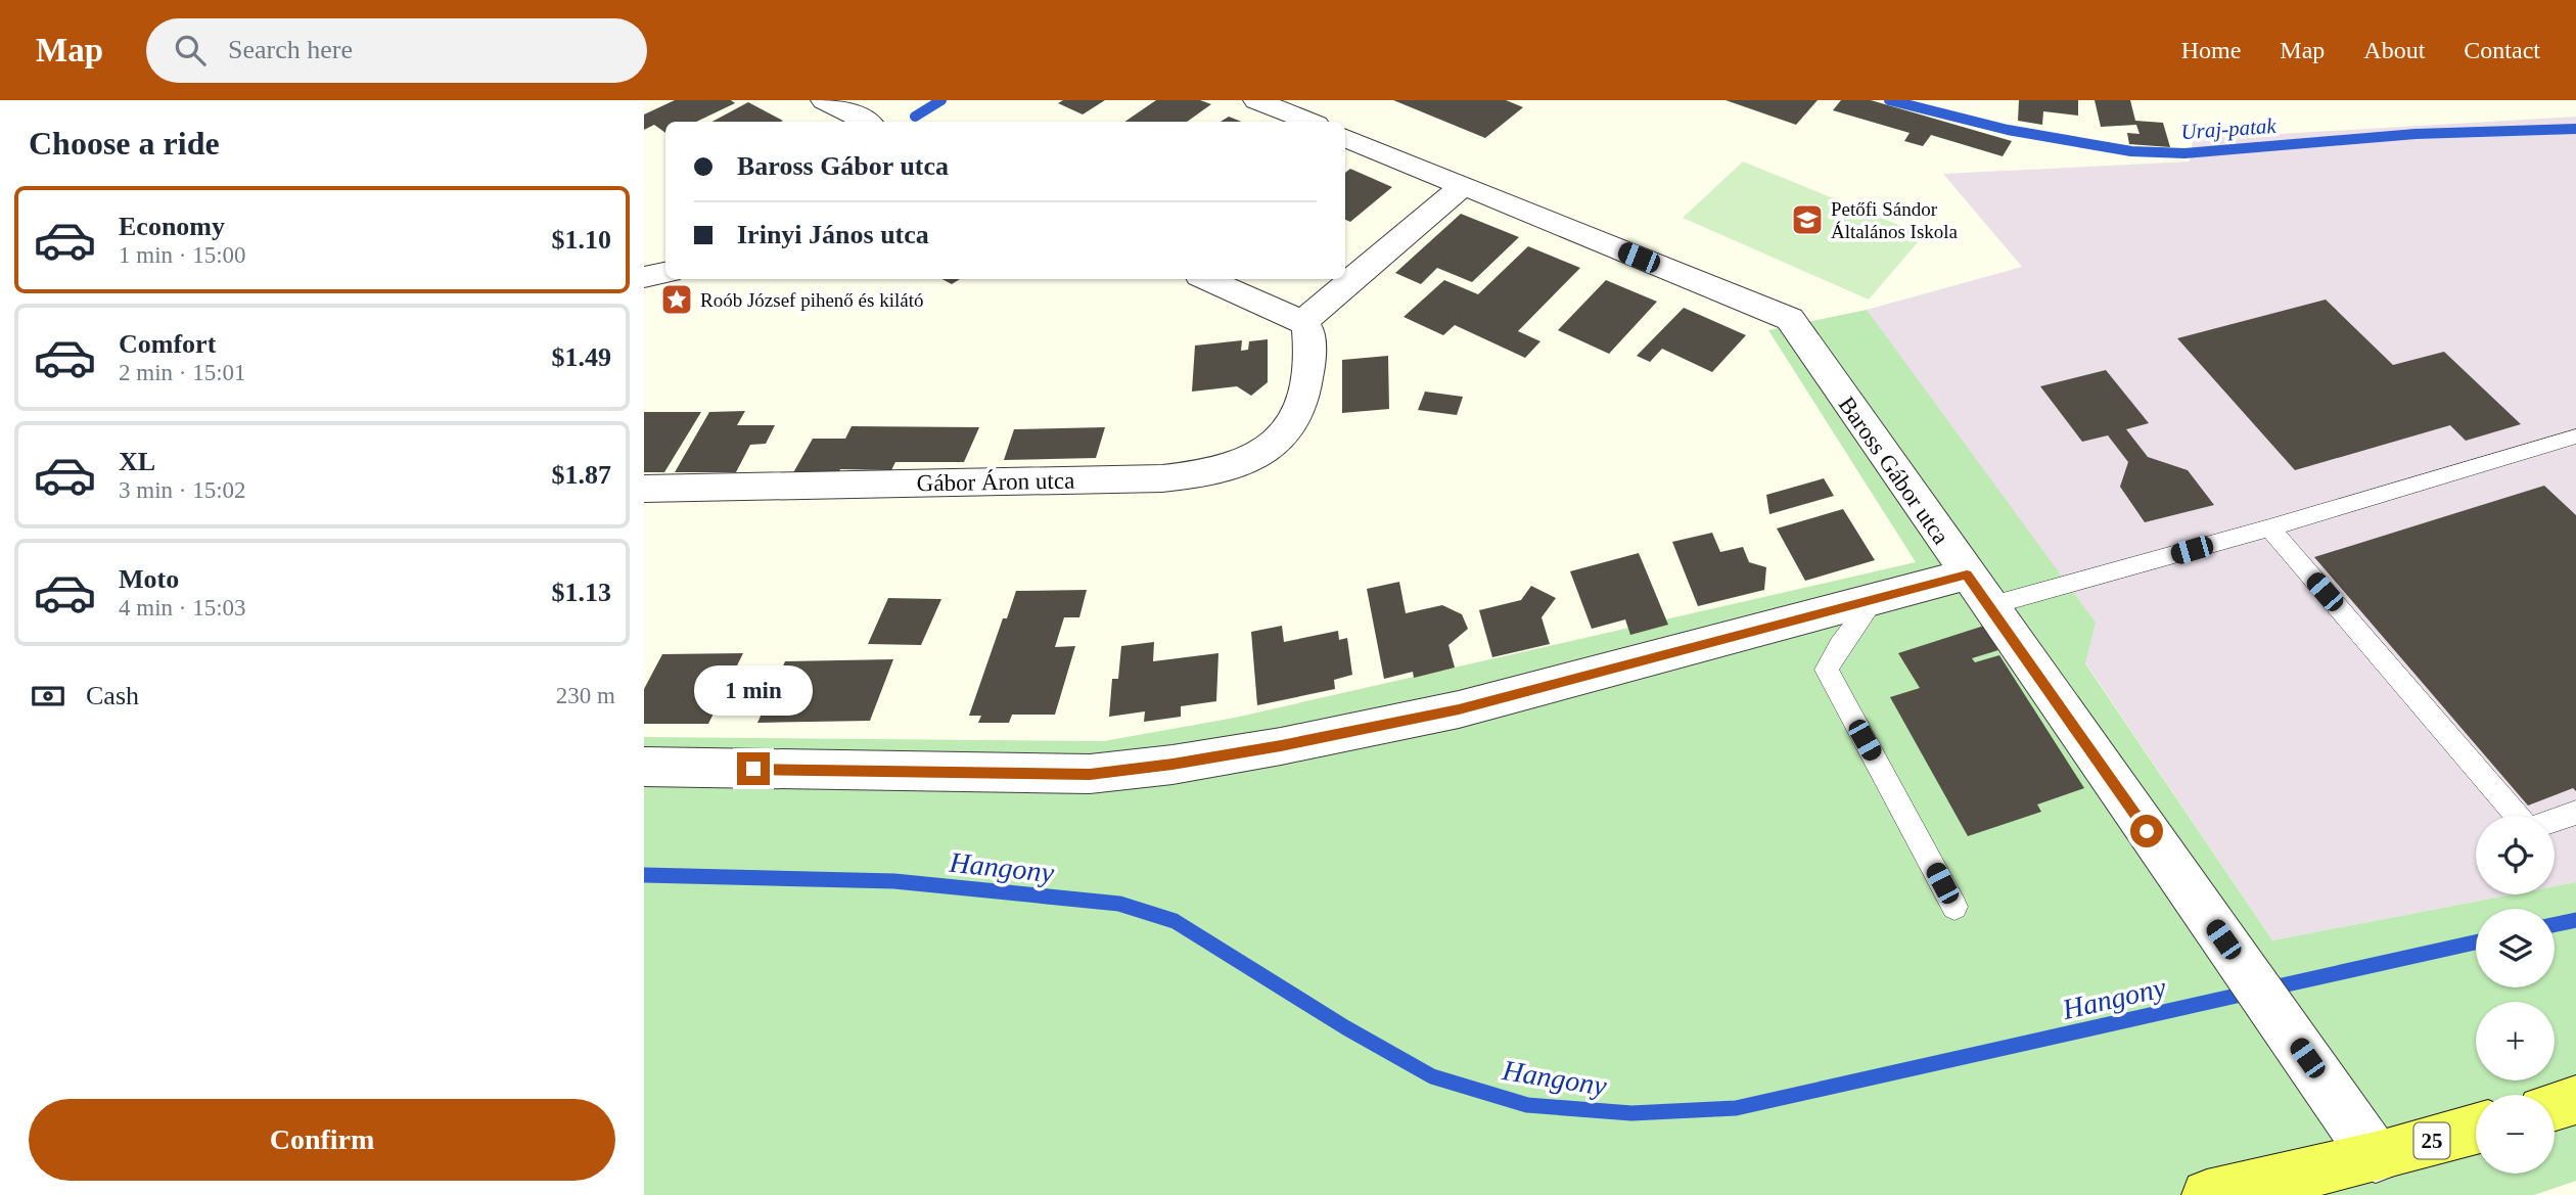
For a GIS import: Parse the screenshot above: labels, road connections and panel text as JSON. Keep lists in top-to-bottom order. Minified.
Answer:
{"streets":{"main road":["25"],"street":["Baross Gábor utca","Gábor Áron utca"]},"crossings":[["Baross Gábor utca","25"]],"water":["Uraj-patak","Hangony"],"places":{"school or university":["Petőfi Sándor Általános Iskola"],"place":["Roób József pihenő és kilátó"]},"page":{"header":"Map","search":"Search here","nav":["Home","Map","About","Contact"],"heading":"Choose a ride","banner":["Baross Gábor utca","Irinyi János utca"],"list":[{"name":"Economy","note":"1 min · 15:00","value":"$1.10"},{"name":"Comfort","note":"2 min · 15:01","value":"$1.49"},{"name":"XL","note":"3 min · 15:02","value":"$1.87"},{"name":"Moto","note":"4 min · 15:03","value":"$1.13"}],"pay":["Cash","230 m"],"bubble":"1 min","map_buttons":["+","−"],"buttons":"Confirm"}}
